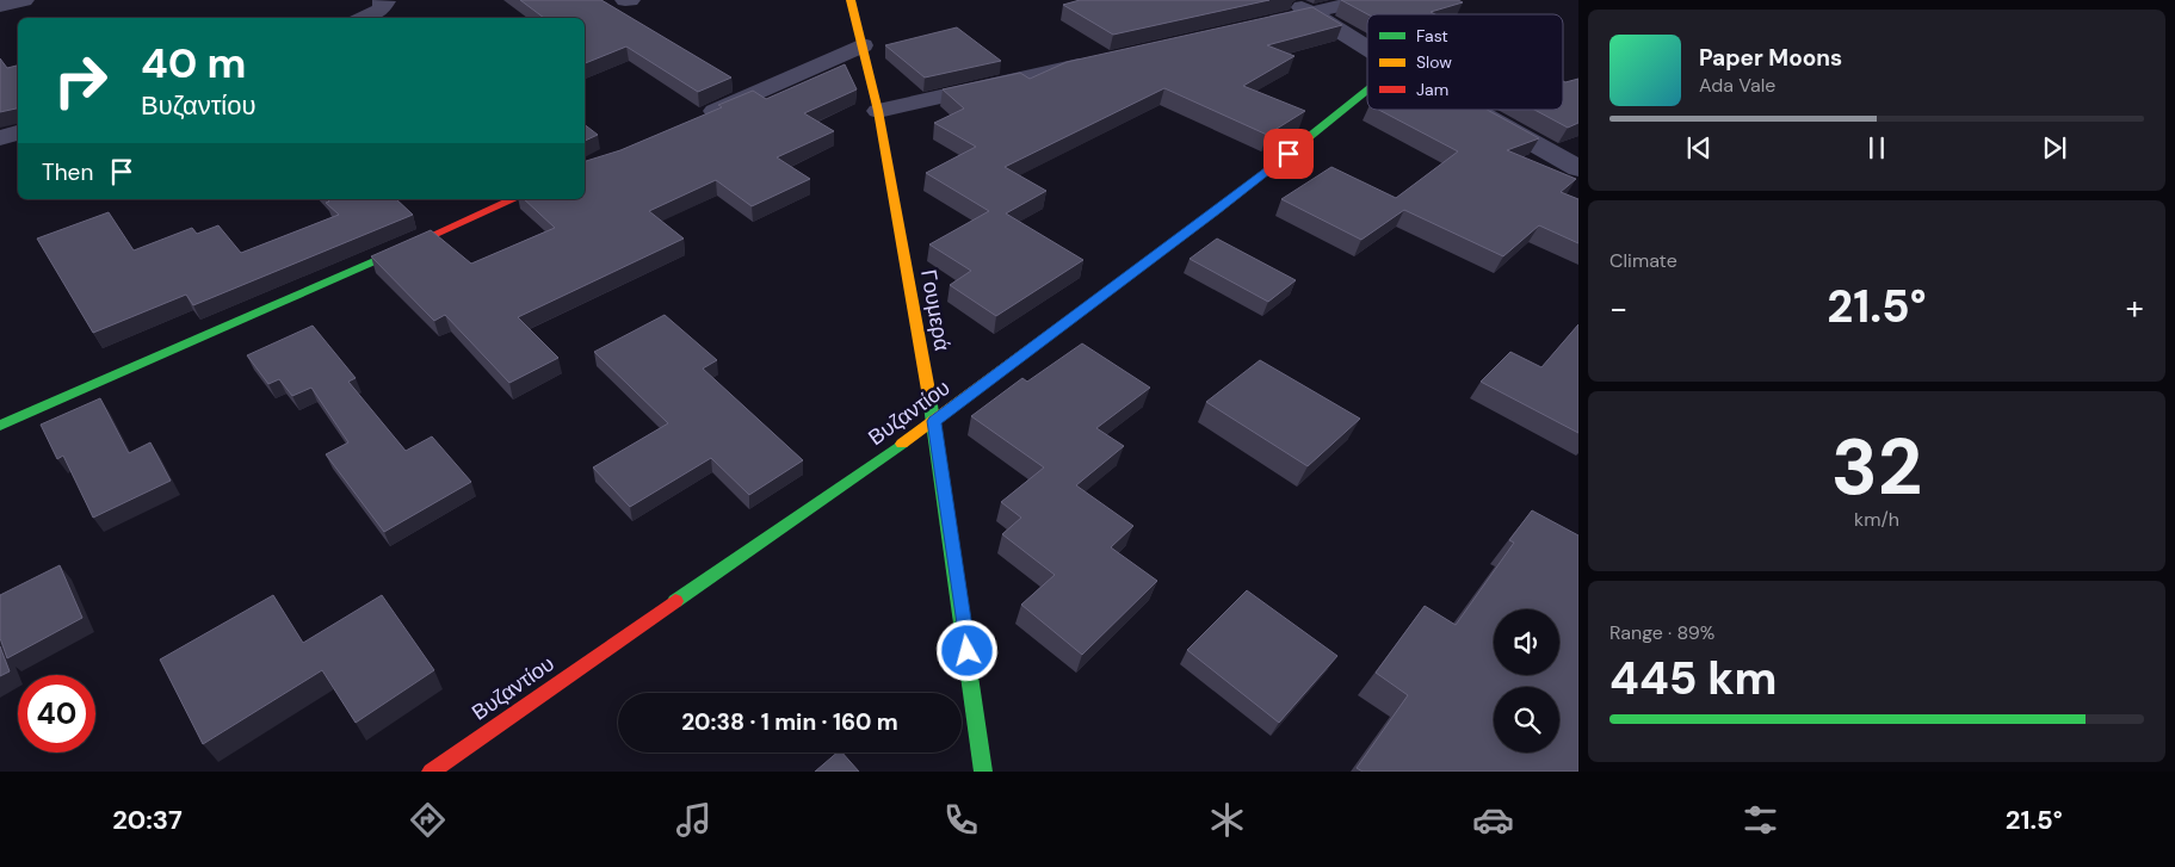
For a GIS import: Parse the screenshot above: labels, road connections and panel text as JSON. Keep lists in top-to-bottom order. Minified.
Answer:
{"streets":{"street":["Γουμερά","Βυζαντίου"]},"crossings":[["Γουμερά","Βυζαντίου"]],"legend":["Fast","Slow","Jam"],"page":{"turn":["40 m","Βυζαντίου"],"song":["Paper Moons","Ada Vale"],"then":"Then","tile":["Climate",["32","km/h"],["Range · 89%","445 km"]],"heat":["−","21.5°","+"],"limit":"40","trip":"20:38 · 1 min · 160 m","tabs":["20:37","21.5°"]}}
